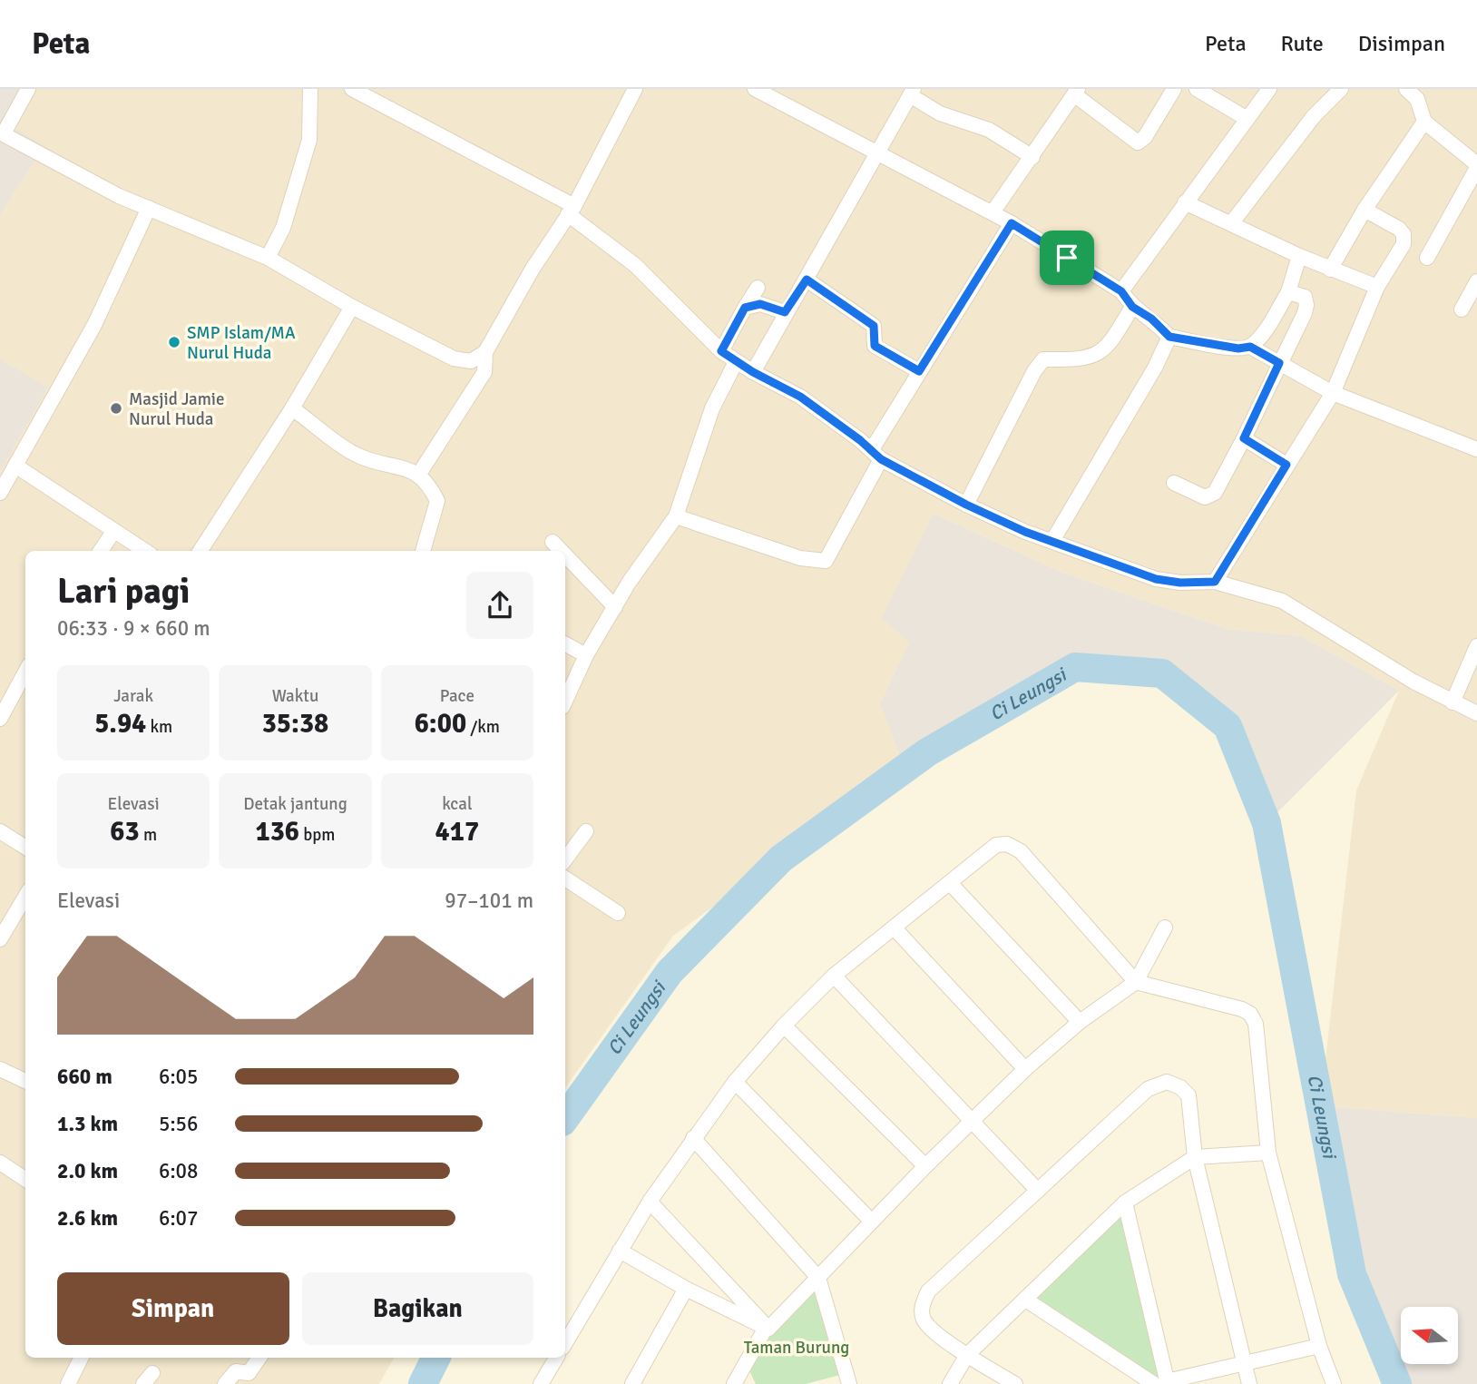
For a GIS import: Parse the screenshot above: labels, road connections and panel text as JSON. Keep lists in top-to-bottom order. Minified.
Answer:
{"water":["Ci Leungsi"],"parks":["Taman Burung"],"places":["SMP Islam/MA Nurul Huda","Masjid Jamie Nurul Huda"],"north":"left","page":{"header":"Peta","nav":["Peta","Rute","Disimpan"],"heading":["Lari pagi","06:33 · 9 × 660 m"],"stats":[["Jarak","5.94 km"],["Waktu","35:38"],["Pace","6:00 /km"],["Elevasi","63 m"],["Detak jantung","136 bpm"],["kcal","417"]],"chart":["Elevasi","97–101 m"],"list":[{"name":"660 m","note":"6:05"},{"name":"1.3 km","note":"5:56"},{"name":"2.0 km","note":"6:08"},{"name":"2.6 km","note":"6:07"}],"buttons":["Simpan","Bagikan"]}}
